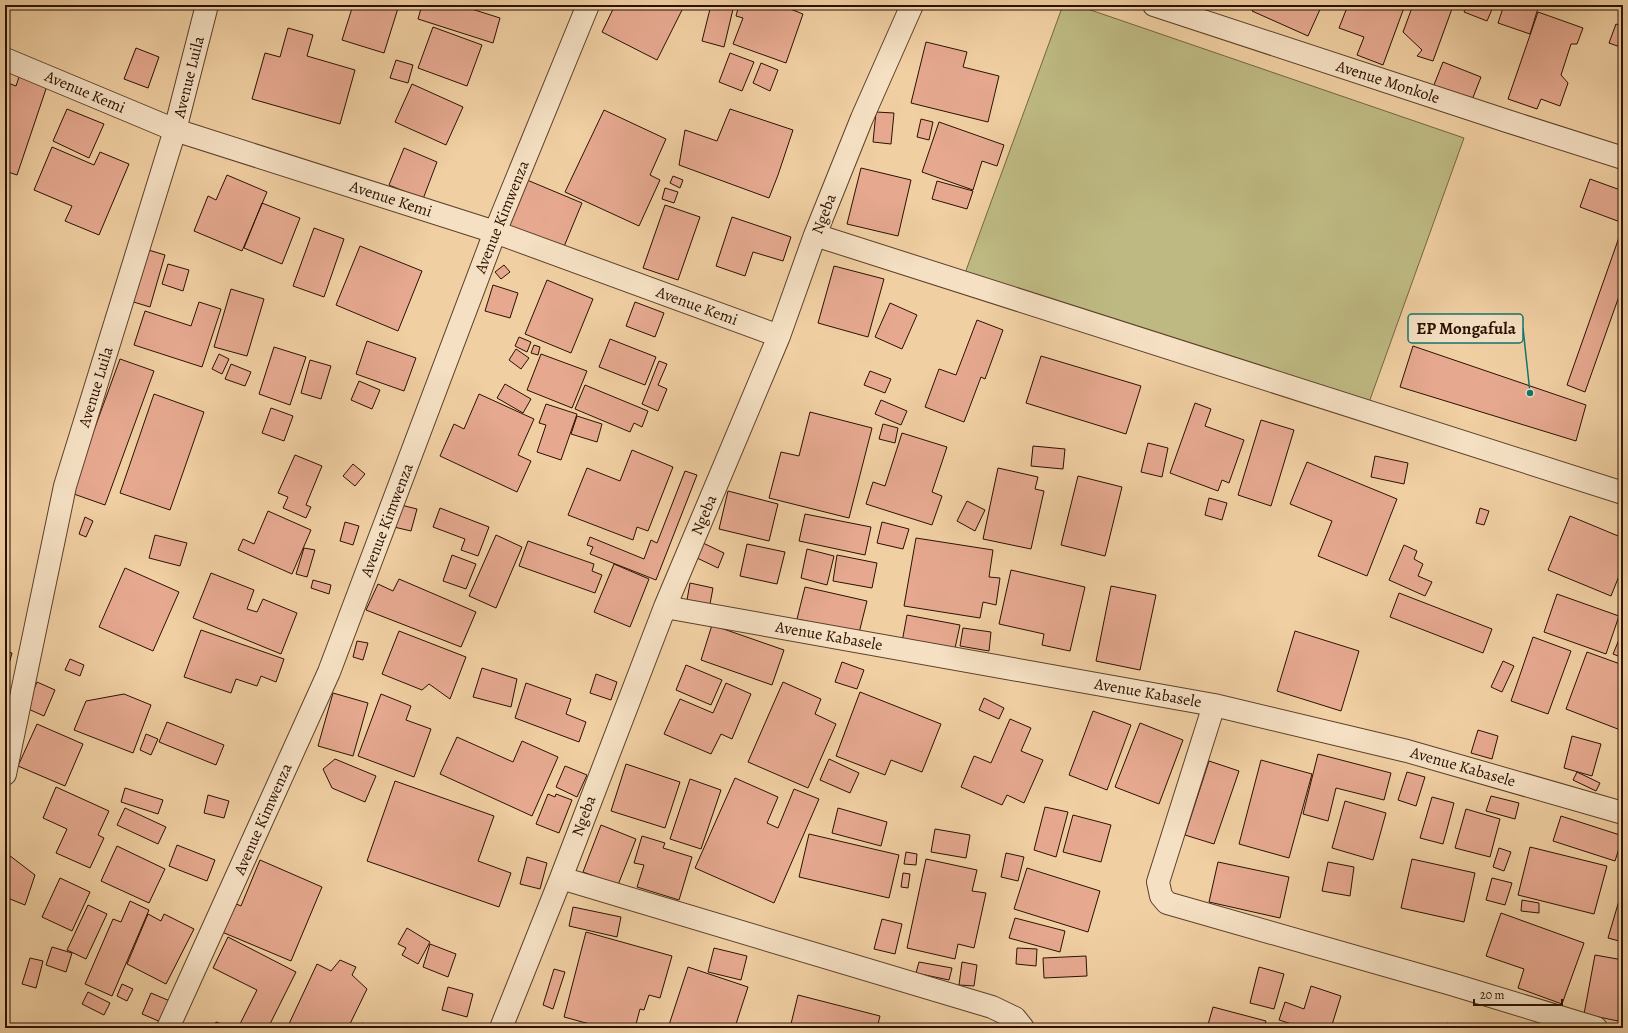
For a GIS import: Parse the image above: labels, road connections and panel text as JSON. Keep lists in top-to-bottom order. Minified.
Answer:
{"streets":{"street":["Avenue Luila","Avenue Monkole","Avenue Kemi","Ngeba","Avenue Kimwenza","Avenue Kabasele"]},"crossings":[["Avenue Luila","Avenue Kemi"],["Avenue Kemi","Ngeba"],["Avenue Kemi","Avenue Kimwenza"],["Ngeba","Avenue Kabasele"]],"places":["EP Mongafula"],"scale_bar":"20 m"}
